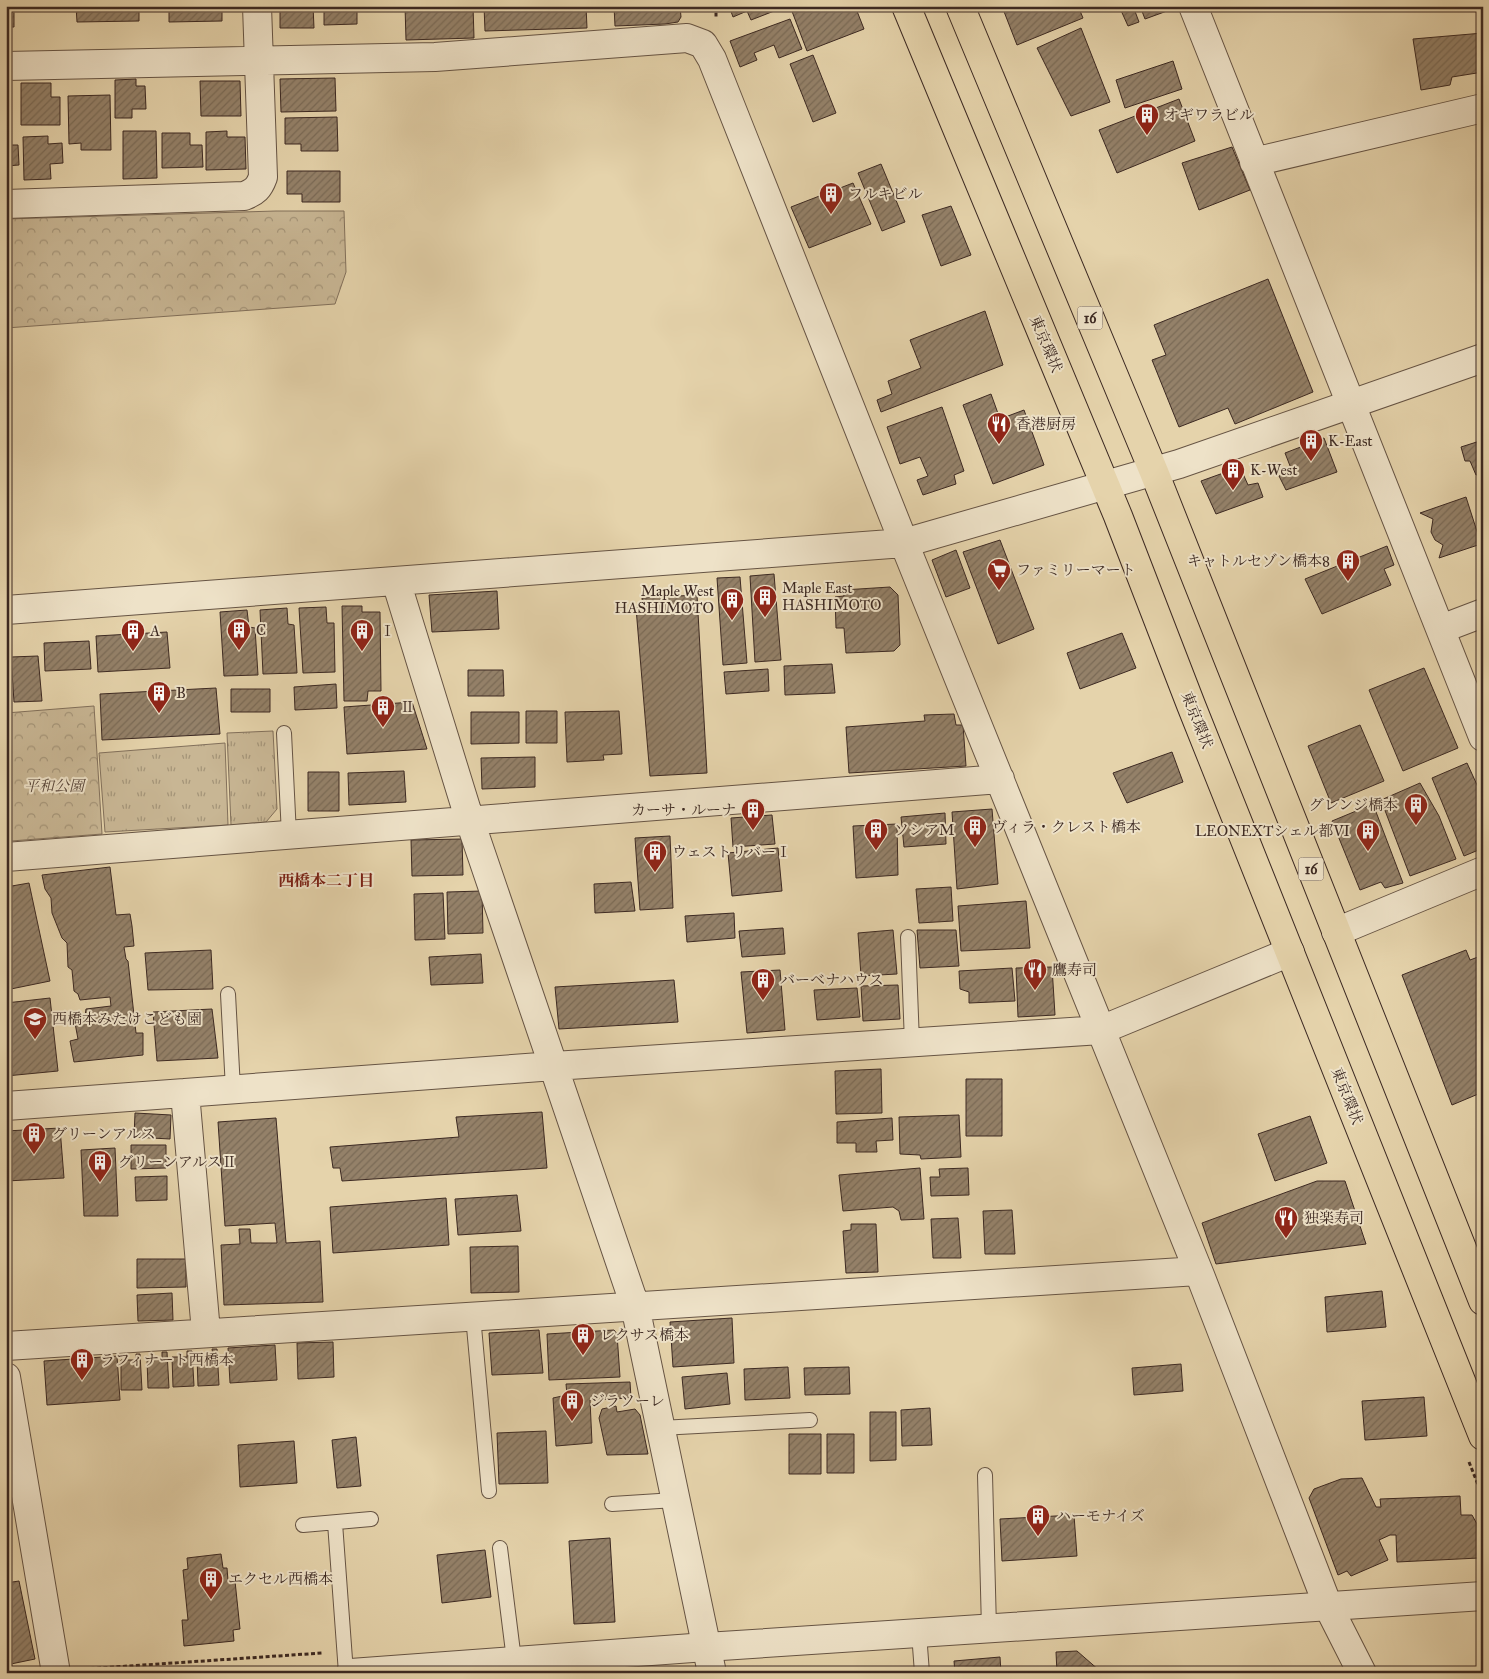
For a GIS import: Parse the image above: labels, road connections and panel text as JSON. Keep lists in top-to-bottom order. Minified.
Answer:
{"streets":{"highway":["16","東京環状"]},"districts":["西橋本二丁目"],"parks":["平和公園"],"places":{"building":["オギワラビル","フルキビル","K-East","K-West","キャトルセゾン橋本8","Maple East HASHIMOTO","Maple West HASHIMOTO","C","A","Ⅰ","B","Ⅱ","グレンジ橋本","カーサ・ルーナ","ヴィラ・クレスト橋本","ソシアM","LEONEXTシェル都VI","ウェストリバーⅠ","バーベナハウス","グリーンアルス","グリーンアルスⅡ","レクサス橋本","ラフィナート西橋本","ジラソーレ","ハーモナイズ","エクセル西橋本"],"restaurant":["香港厨房","鷹寿司","独楽寿司"],"supermarket":["ファミリーマート"],"school or university":["西橋本みたけこども園"]}}
